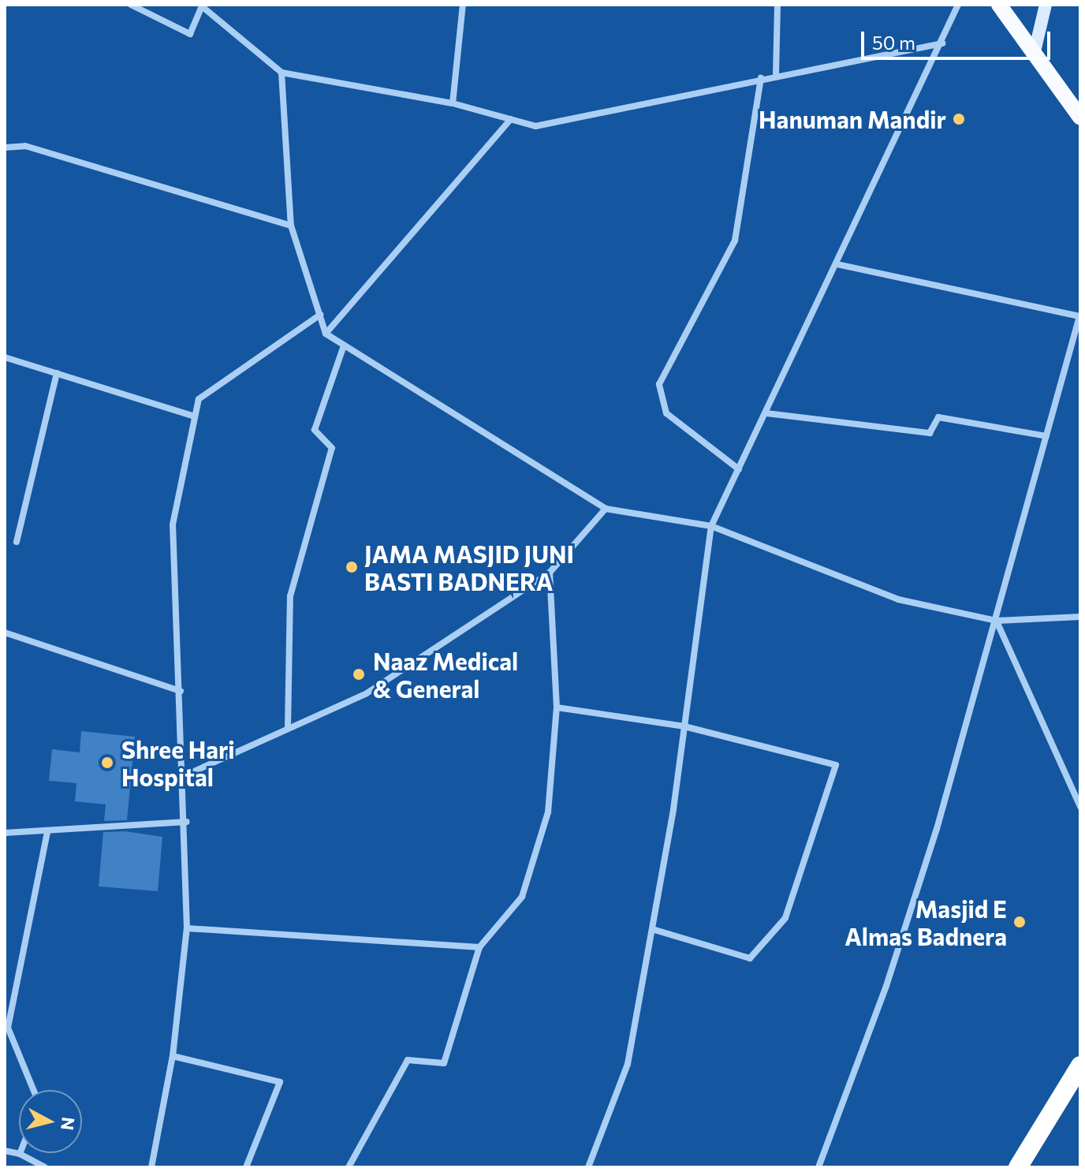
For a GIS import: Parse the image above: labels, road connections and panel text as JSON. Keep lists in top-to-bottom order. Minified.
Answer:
{"places":["Hanuman Mandir","JAMA MASJID JUNI BASTI BADNERA","Naaz Medical & General","Shree Hari Hospital","Masjid E Almas Badnera"],"scale_bar":"50 m","north":"right"}
